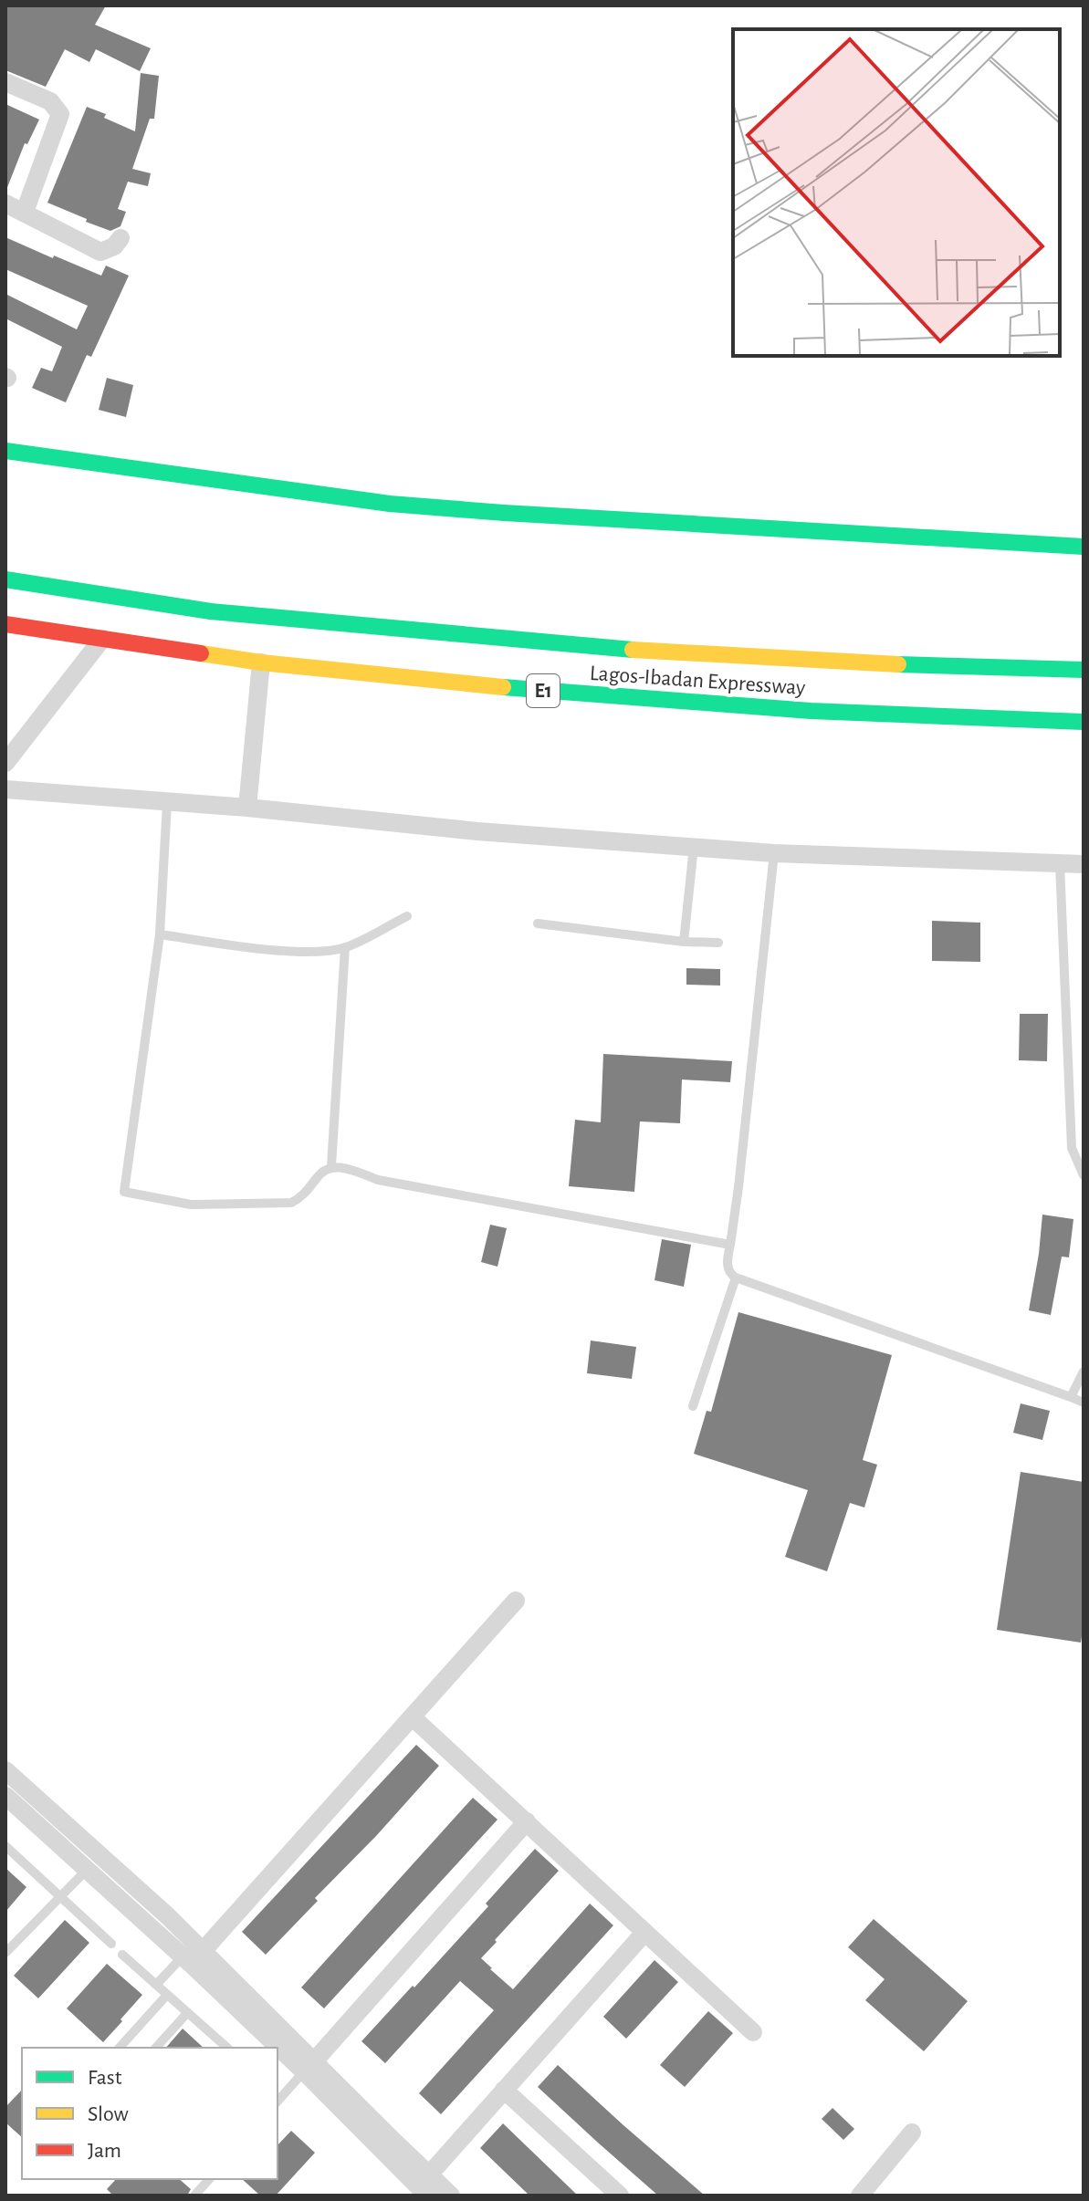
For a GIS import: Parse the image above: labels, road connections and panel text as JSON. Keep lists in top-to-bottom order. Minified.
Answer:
{"streets":{"main road":["Lagos-Ibadan Expressway","E1"]},"legend":["Fast","Slow","Jam"]}
